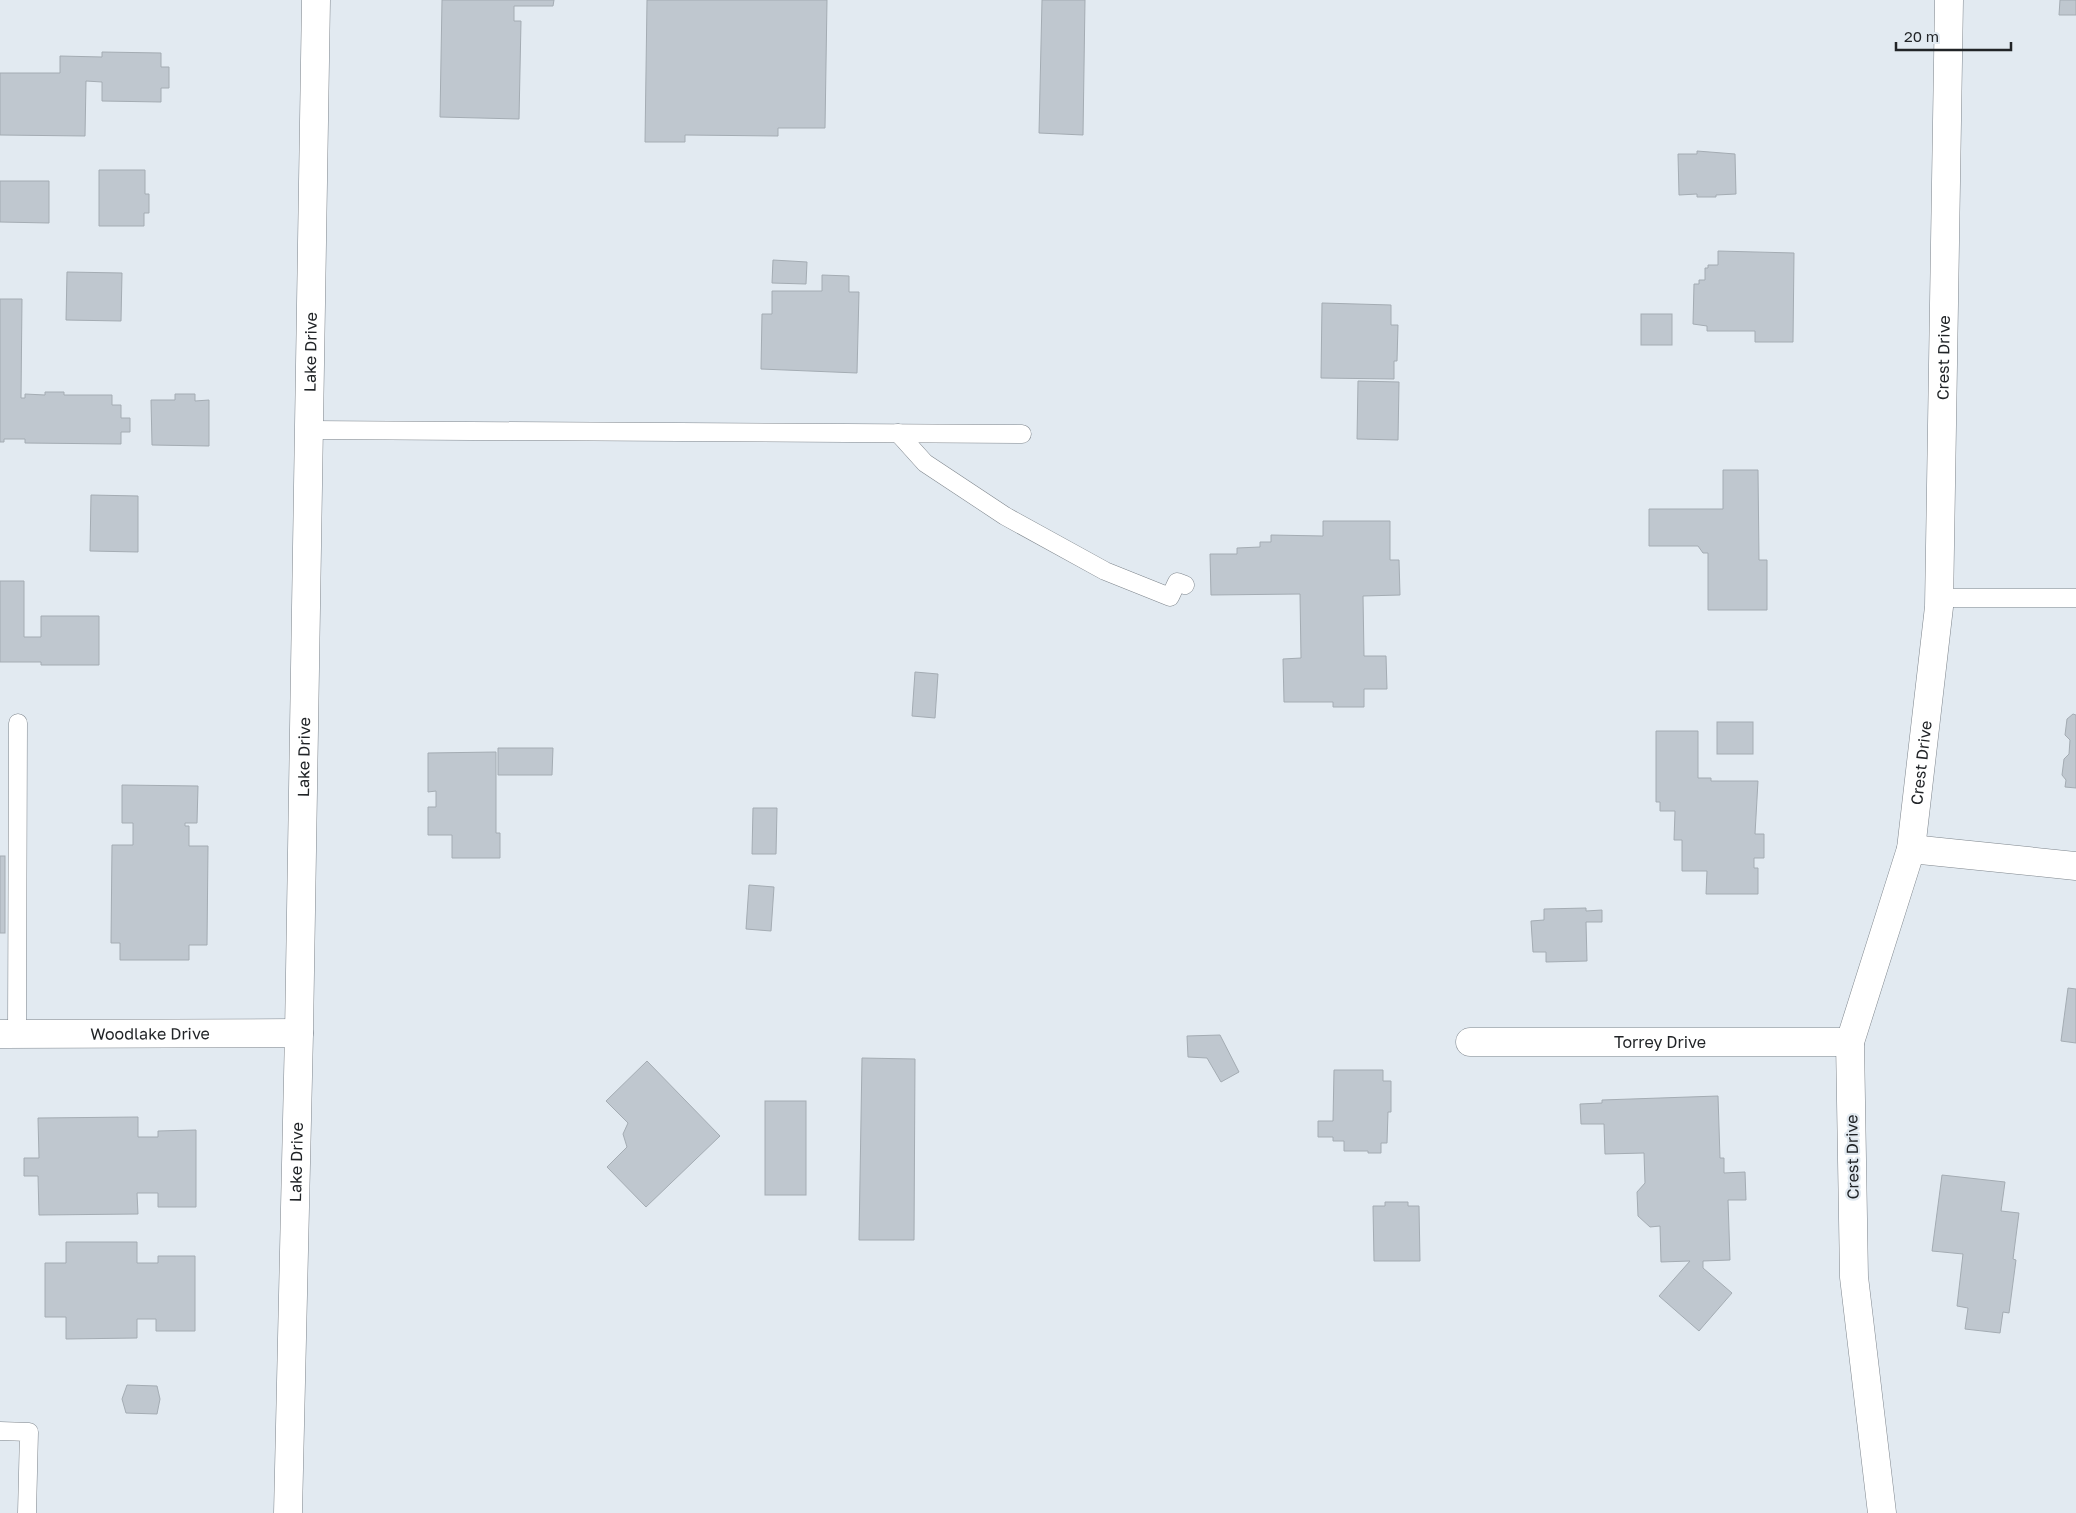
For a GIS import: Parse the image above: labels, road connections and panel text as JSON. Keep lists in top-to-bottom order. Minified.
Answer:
{"streets":{"street":["Lake Drive","Crest Drive","Woodlake Drive","Torrey Drive"]},"crossings":[["Lake Drive","Woodlake Drive"],["Crest Drive","Torrey Drive"]],"scale_bar":"20 m"}
